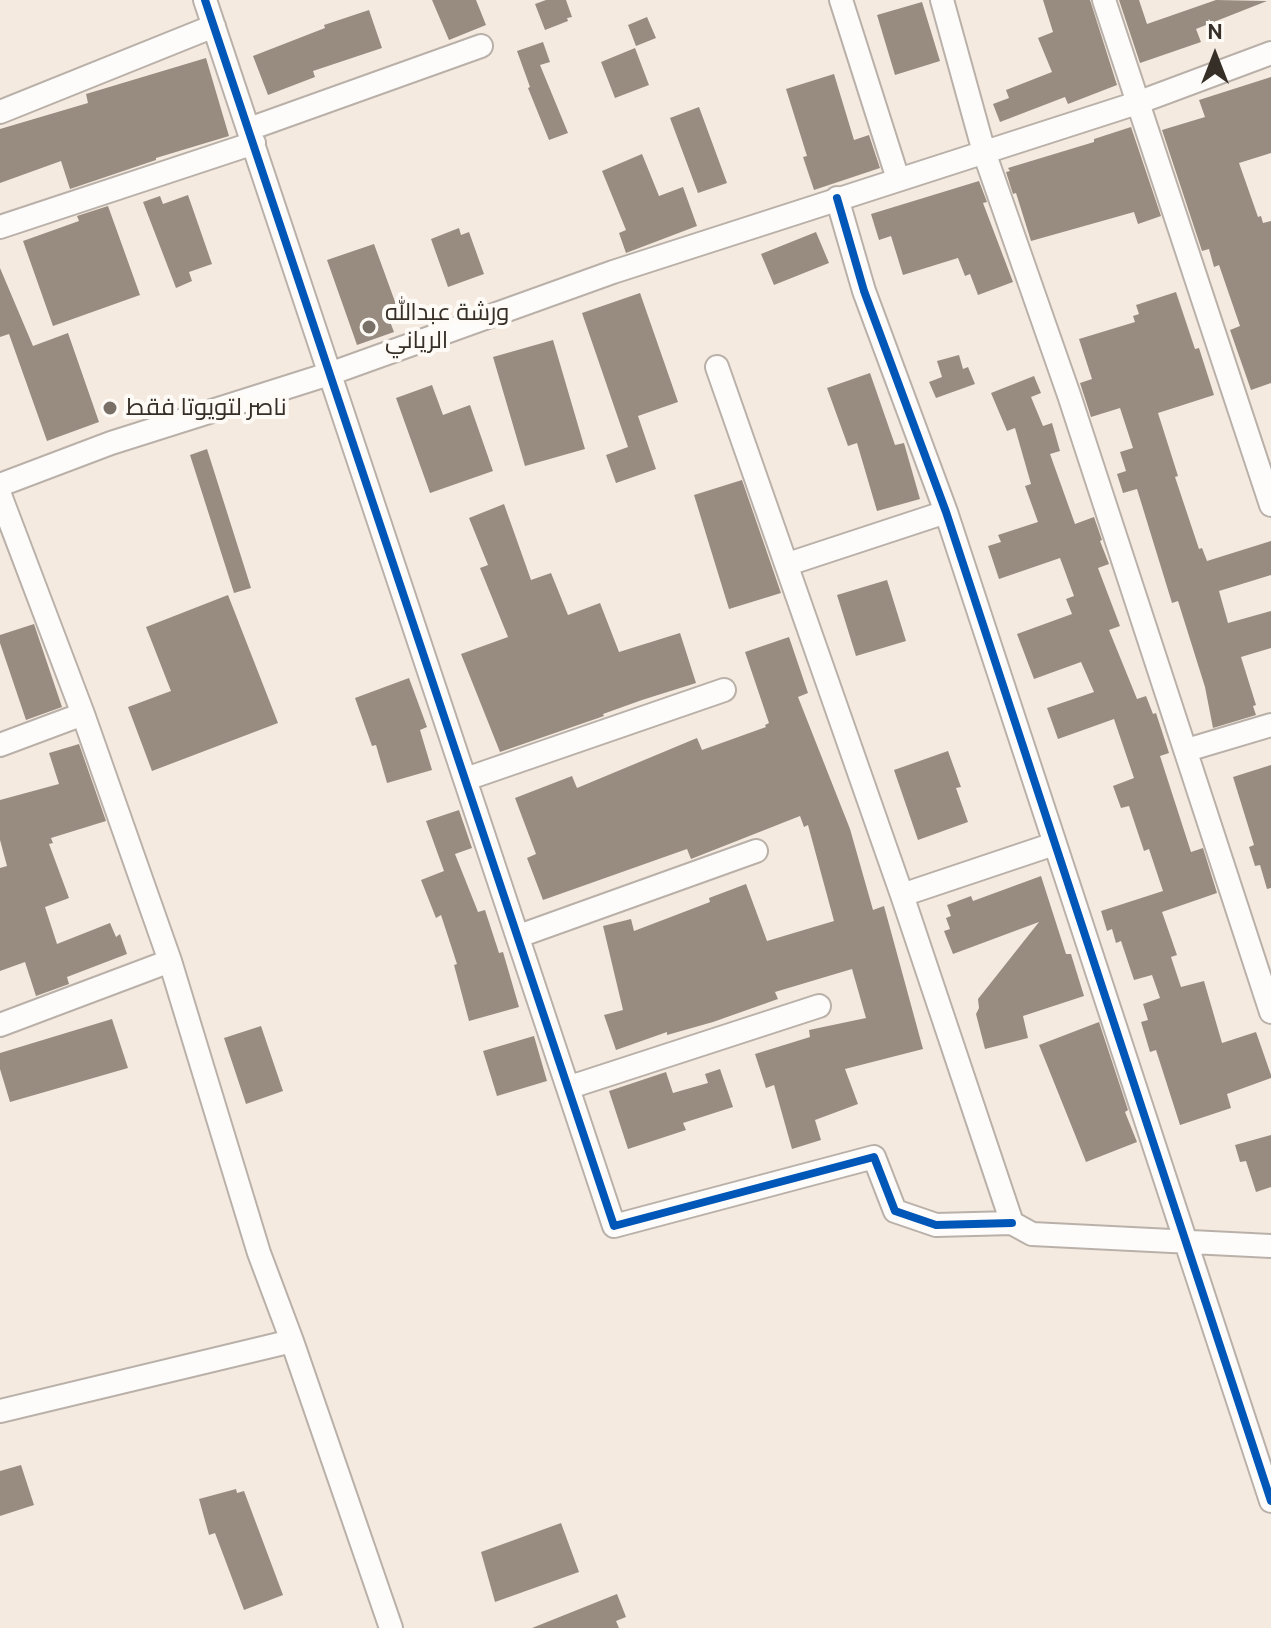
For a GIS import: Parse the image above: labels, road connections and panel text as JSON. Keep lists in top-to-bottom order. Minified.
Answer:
{"places":["ورشة عبدالله الرياني","ناصر لتويوتا فقط"],"north":"top"}
